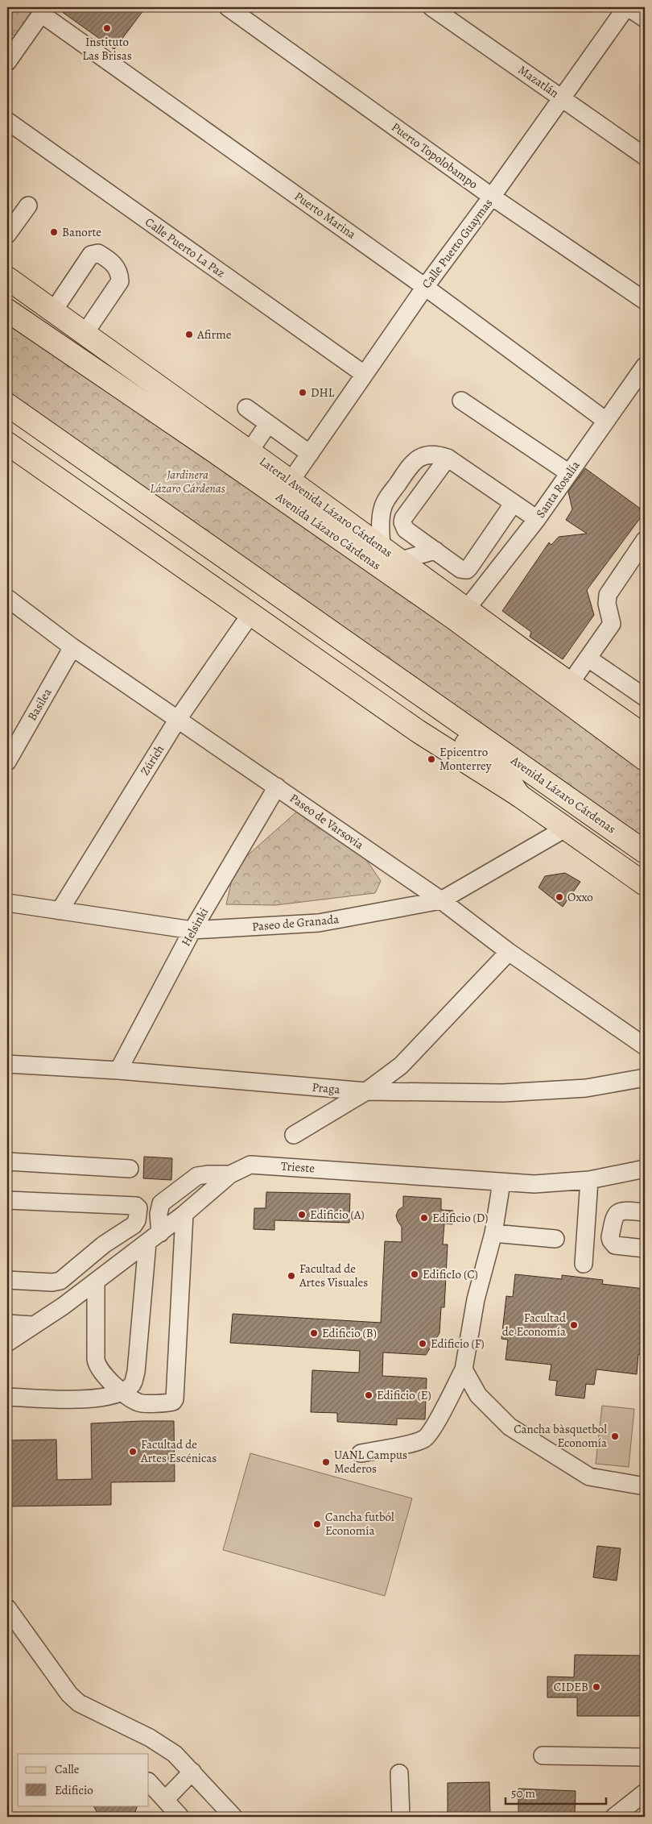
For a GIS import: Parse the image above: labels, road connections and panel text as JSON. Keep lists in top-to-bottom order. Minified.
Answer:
{"streets":{"main road":["Lateral Avenida Lázaro Cárdenas","Avenida Lázaro Cárdenas"],"street":["Mazatlán","Puerto Topolobampo","Puerto Marina","Calle Puerto Guaymas","Calle Puerto La Paz","Santa Rosalía","Basilea","Zúrich","Paseo de Varsovia","Paseo de Granada","Helsinki","Praga","Trieste"]},"crossings":[["Mazatlán","Calle Puerto Guaymas"],["Puerto Topolobampo","Calle Puerto Guaymas"],["Puerto Marina","Calle Puerto Guaymas"],["Puerto Marina","Santa Rosalía"],["Calle Puerto Guaymas","Calle Puerto La Paz"],["Calle Puerto Guaymas","Lateral Avenida Lázaro Cárdenas"],["Santa Rosalía","Lateral Avenida Lázaro Cárdenas"],["Basilea","Paseo de Varsovia"],["Zúrich","Paseo de Varsovia"],["Zúrich","Paseo de Granada"],["Paseo de Varsovia","Paseo de Granada"],["Paseo de Varsovia","Helsinki"],["Paseo de Granada","Helsinki"],["Helsinki","Praga"]],"parks":["Jardinera Lázaro Cárdenas"],"places":["Instituto Las Brisas","Banorte","Afirme","DHL","Epicentro Monterrey","Oxxo","Edificio (A)","Edificio (D)","EdificIo (C)","Facultad de Artes Visuales","Facultad de Economía","Edificio (B)","Edificio (F)","Edificio (E)","Cancha bàsquetbol Economía","Facultad de Artes Escénicas","UANL Campus Mederos","Cancha futból Economía","CIDEB"],"legend":["Calle","Edificio"],"scale_bar":"50 m"}
